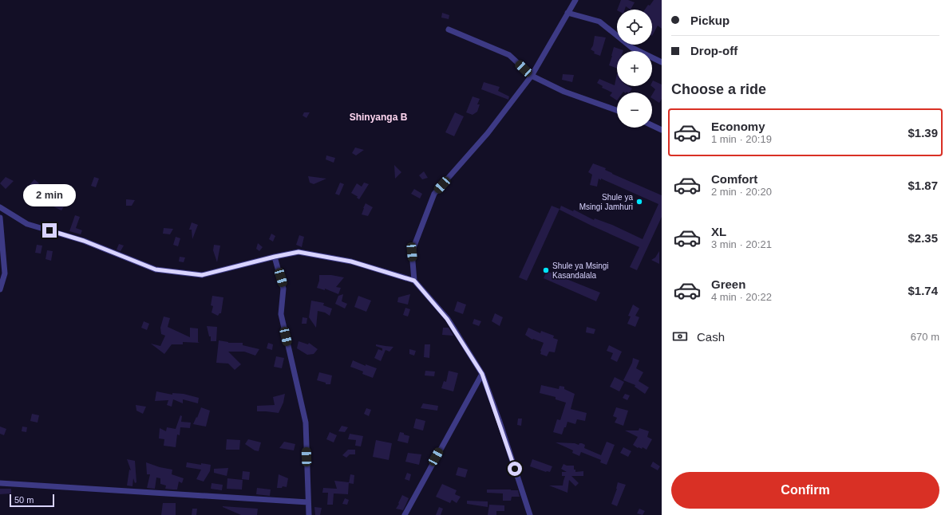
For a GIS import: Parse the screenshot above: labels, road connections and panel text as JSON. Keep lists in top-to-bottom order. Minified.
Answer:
{"districts":["Shinyanga B"],"places":["Shule ya Msingi Jamhuri","Shule ya Msingi Kasandalala"],"scale_bar":"50 m","page":{"banner":["Pickup","Drop-off"],"map_buttons":["+","−"],"heading":"Choose a ride","list":[{"name":"Economy","note":"1 min · 20:19","value":"$1.39"},{"name":"Comfort","note":"2 min · 20:20","value":"$1.87"},{"name":"XL","note":"3 min · 20:21","value":"$2.35"},{"name":"Green","note":"4 min · 20:22","value":"$1.74"}],"bubble":"2 min","pay":["Cash","670 m"],"buttons":"Confirm","scale":"50 m"}}
